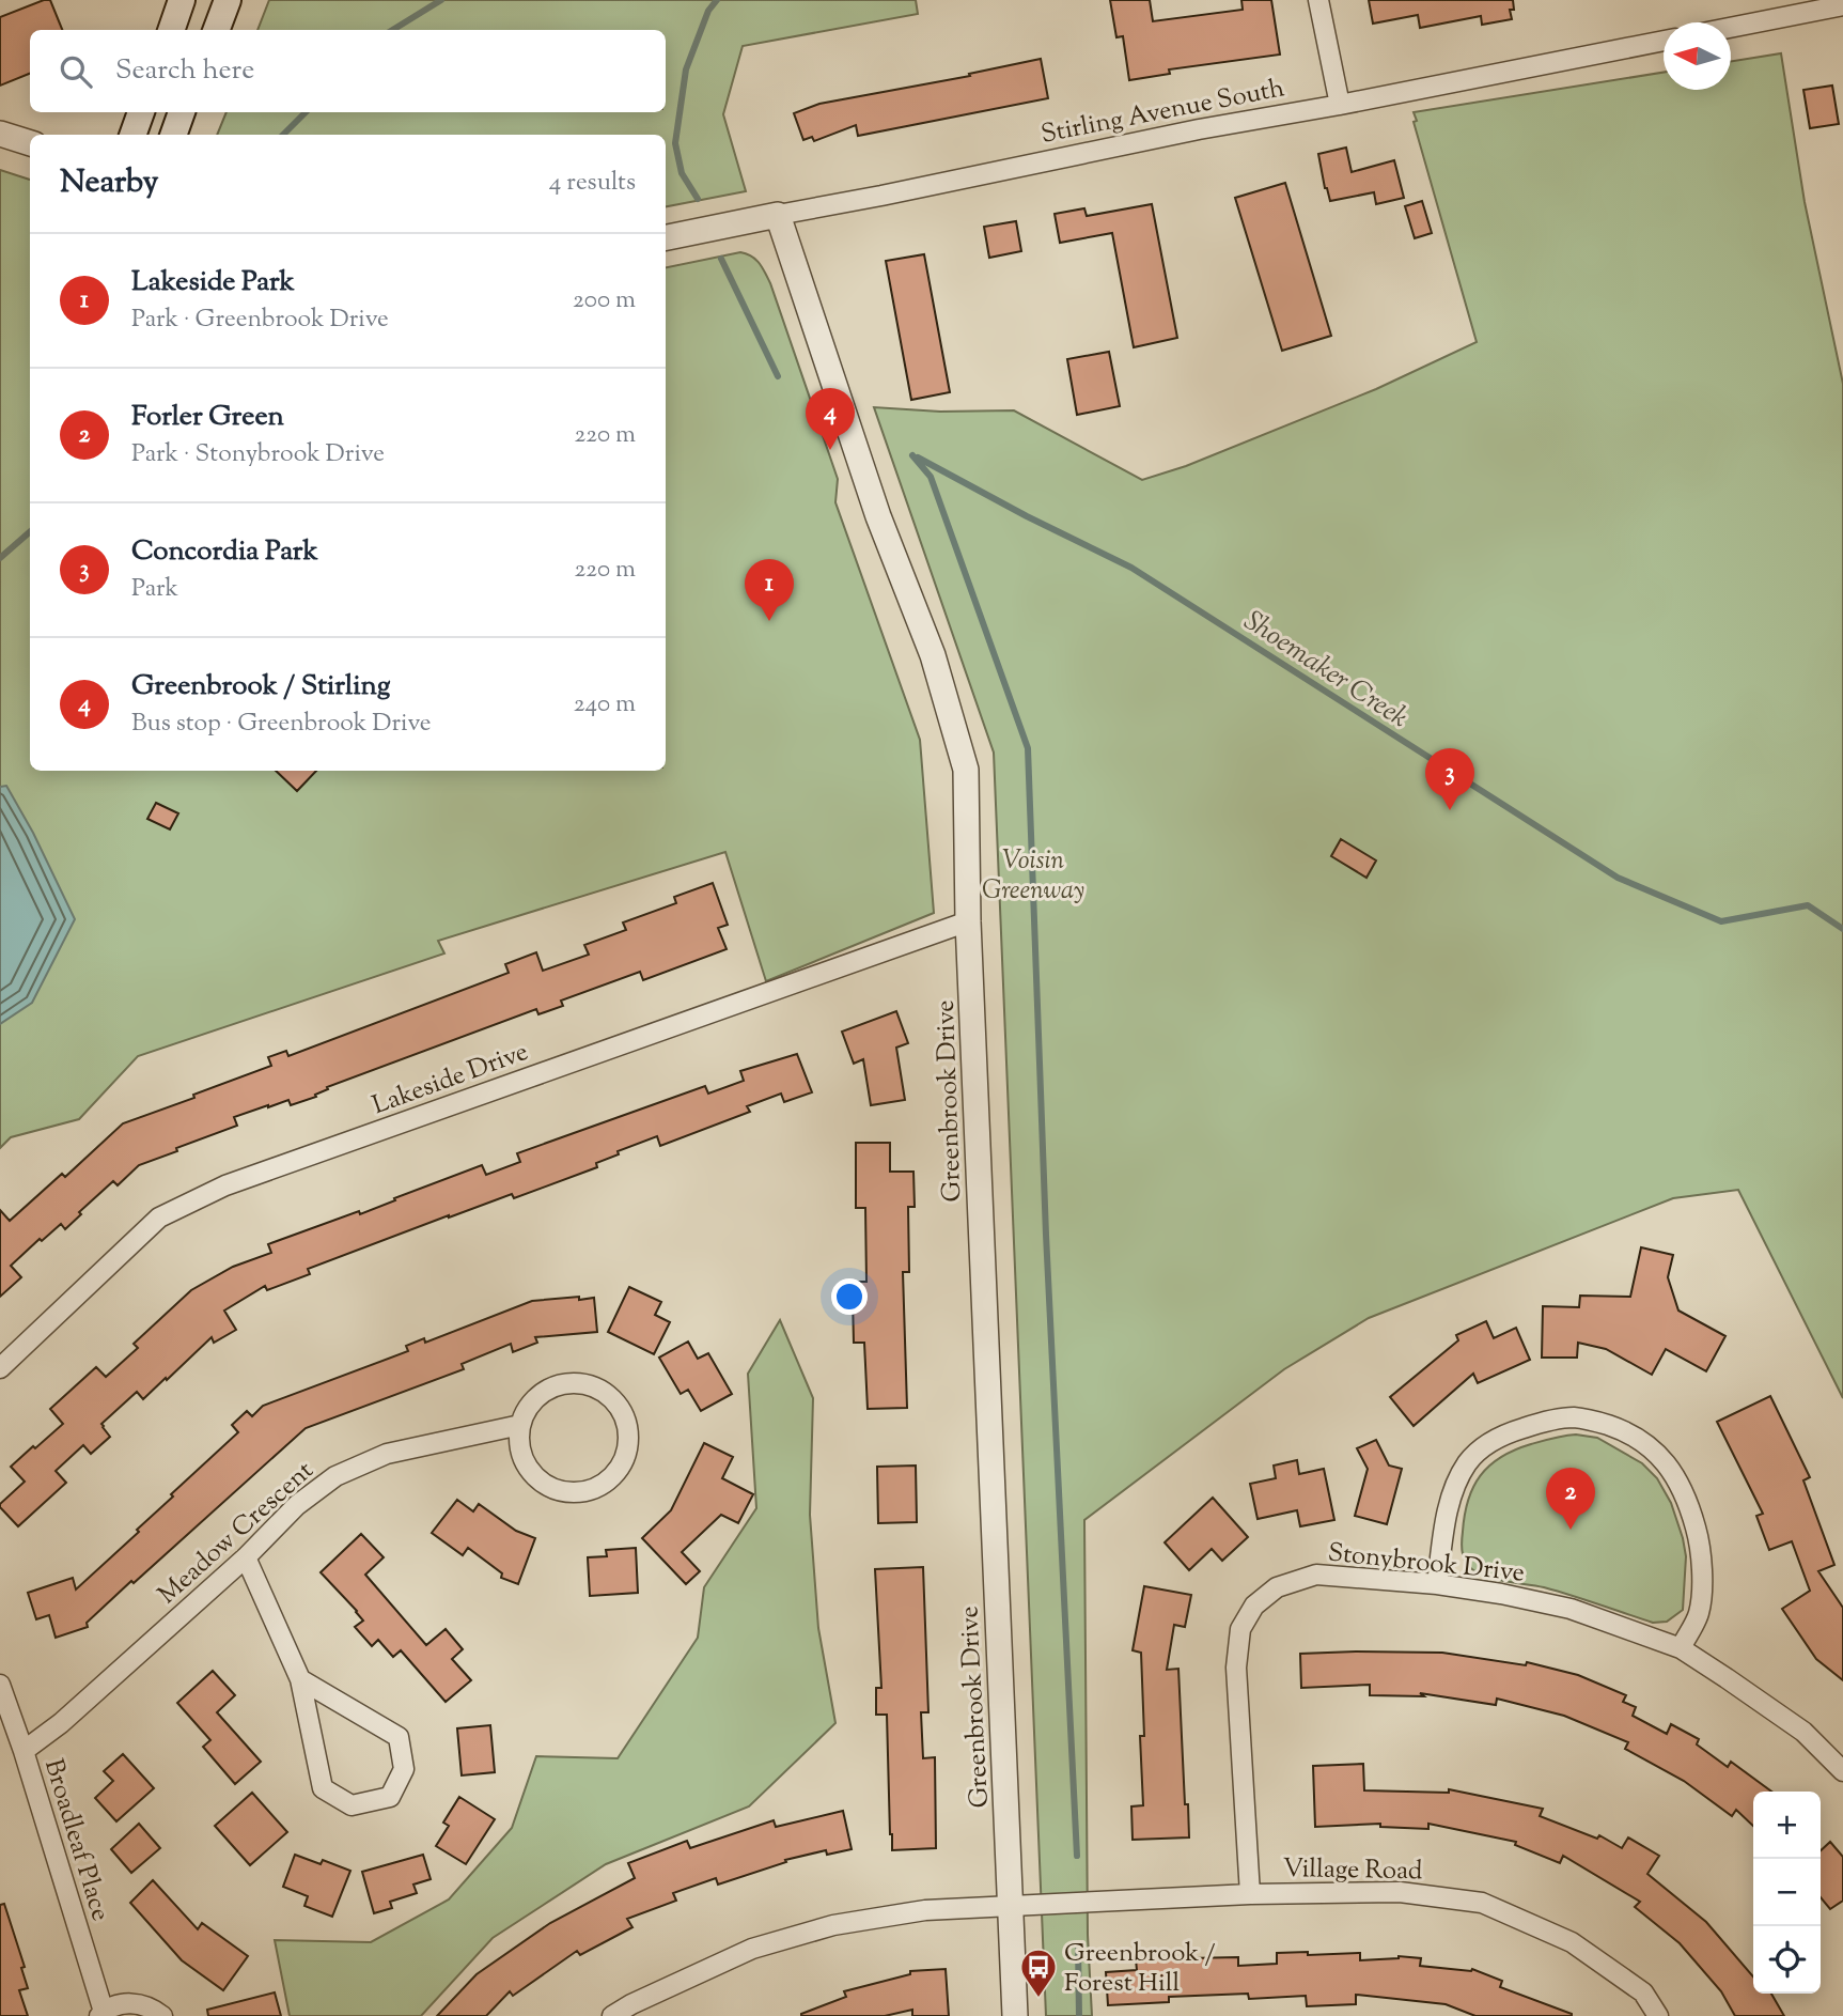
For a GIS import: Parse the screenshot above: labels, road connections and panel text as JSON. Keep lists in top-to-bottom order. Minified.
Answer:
{"streets":{"street":["Stirling Avenue South","Lakeside Drive","Greenbrook Drive","Meadow Crescent","Stonybrook Drive","Broadleaf Place","Village Road"]},"crossings":[["Stirling Avenue South","Greenbrook Drive"],["Lakeside Drive","Greenbrook Drive"],["Greenbrook Drive","Village Road"],["Meadow Crescent","Broadleaf Place"],["Stonybrook Drive","Village Road"]],"water":["Shoemaker Creek"],"parks":["Voisin Greenway"],"places":{"bus stop":["Greenbrook / Forest Hill"]},"north":"left","page":{"search":"Search here","heading":["Nearby","4 results"],"list":[{"mark":"1","name":"Lakeside Park","note":"Park · Greenbrook Drive","value":"200 m"},{"mark":"2","name":"Forler Green","note":"Park · Stonybrook Drive","value":"220 m"},{"mark":"3","name":"Concordia Park","note":"Park","value":"220 m"},{"mark":"4","name":"Greenbrook / Stirling","note":"Bus stop · Greenbrook Drive","value":"240 m"}],"pins":["4","1","3","2"],"map_buttons":["+","−"]}}
